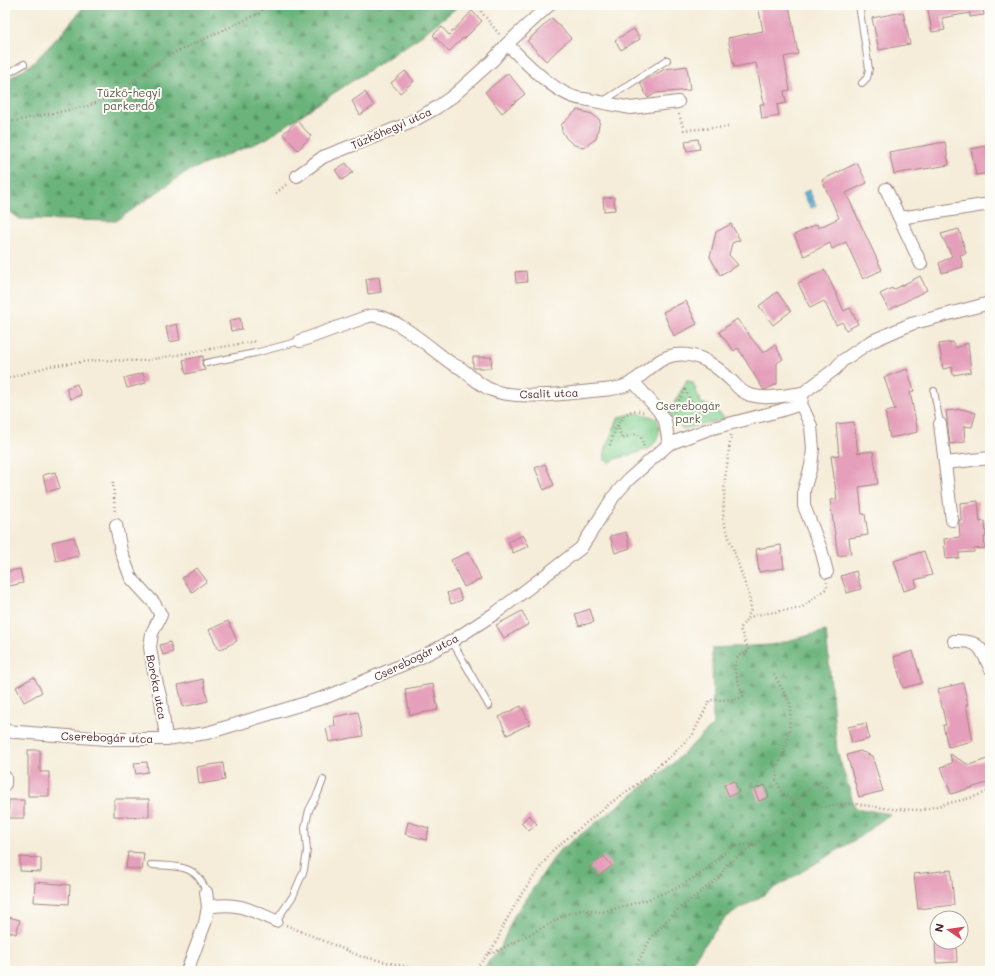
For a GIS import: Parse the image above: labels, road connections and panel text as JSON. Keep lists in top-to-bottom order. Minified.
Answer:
{"streets":{"street":["Tűzkőhegyi utca","Csalit utca","Cserebogár utca","Boróka utca"]},"crossings":[["Csalit utca","Cserebogár utca"],["Cserebogár utca","Boróka utca"]],"parks":["Tűzkő-hegyi parkerdő","Cserebogár park"],"north":"left"}
